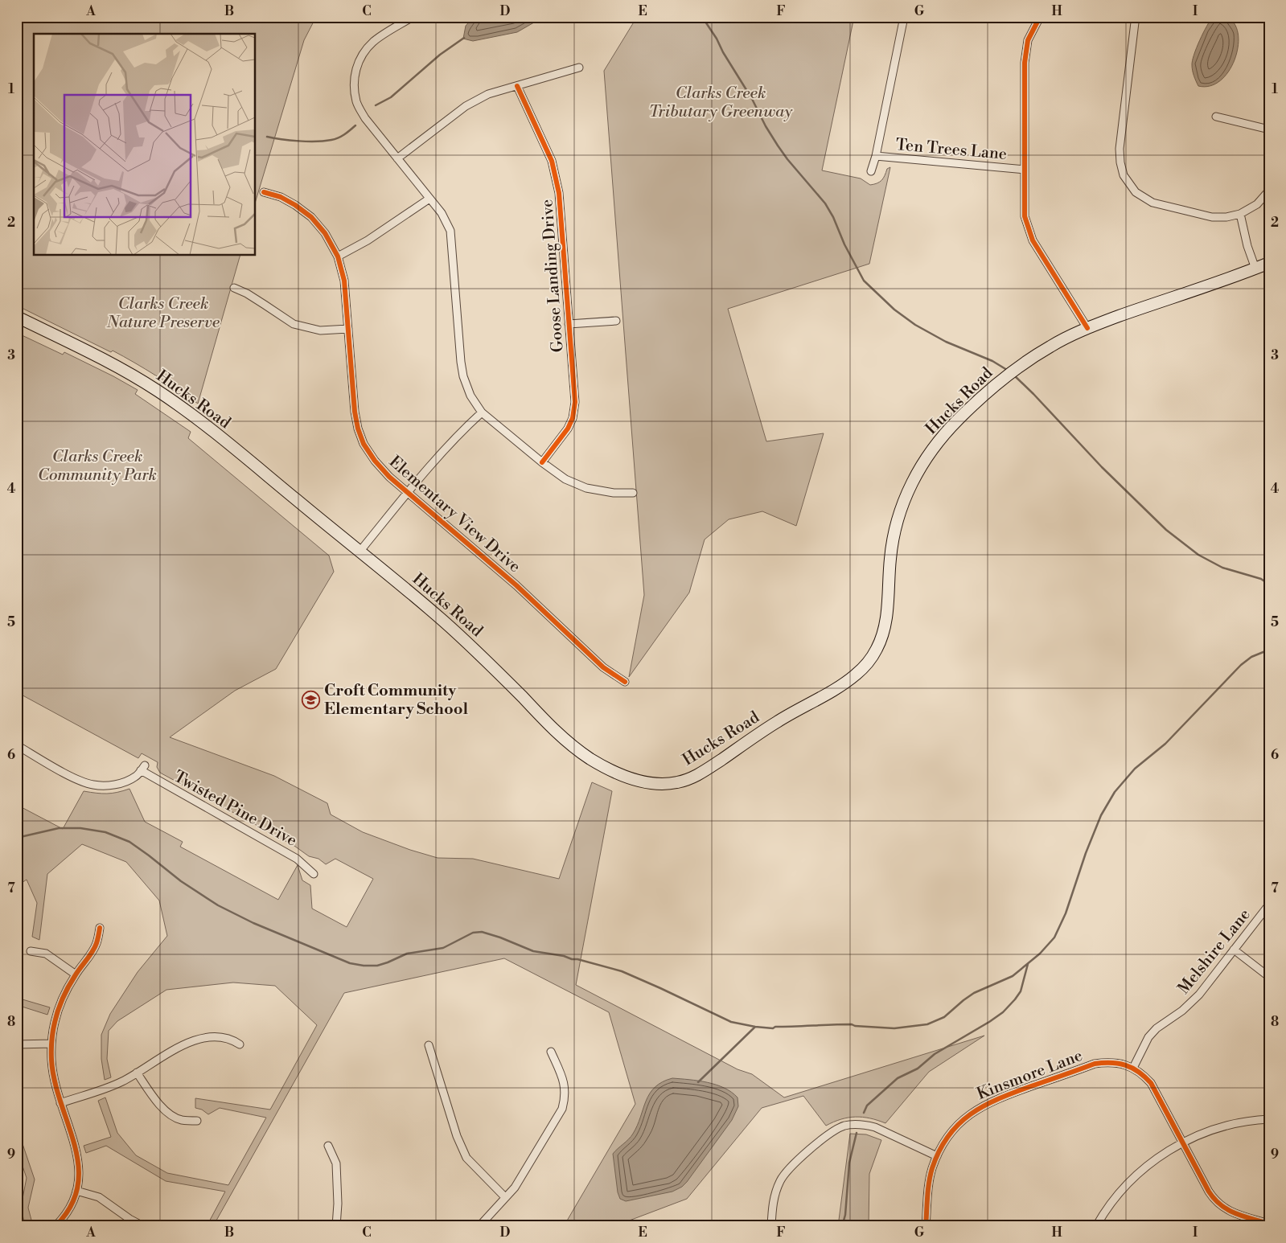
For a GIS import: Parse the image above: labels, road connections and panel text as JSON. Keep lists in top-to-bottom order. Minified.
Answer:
{"streets":{"main road":["Hucks Road"],"street":["Ten Trees Lane","Goose Landing Drive","Elementary View Drive","Twisted Pine Drive","Melshire Lane","Kinsmore Lane"]},"crossings":[["Melshire Lane","Kinsmore Lane"]],"parks":["Clarks Creek Tributary Greenway","Clarks Creek Nature Preserve","Clarks Creek Community Park"],"places":{"school or university":["Croft Community Elementary School"]},"grid":{"columns":["A","B","C","D","E","F","G","H","I"],"rows":["1","2","3","4","5","6","7","8","9"]}}
